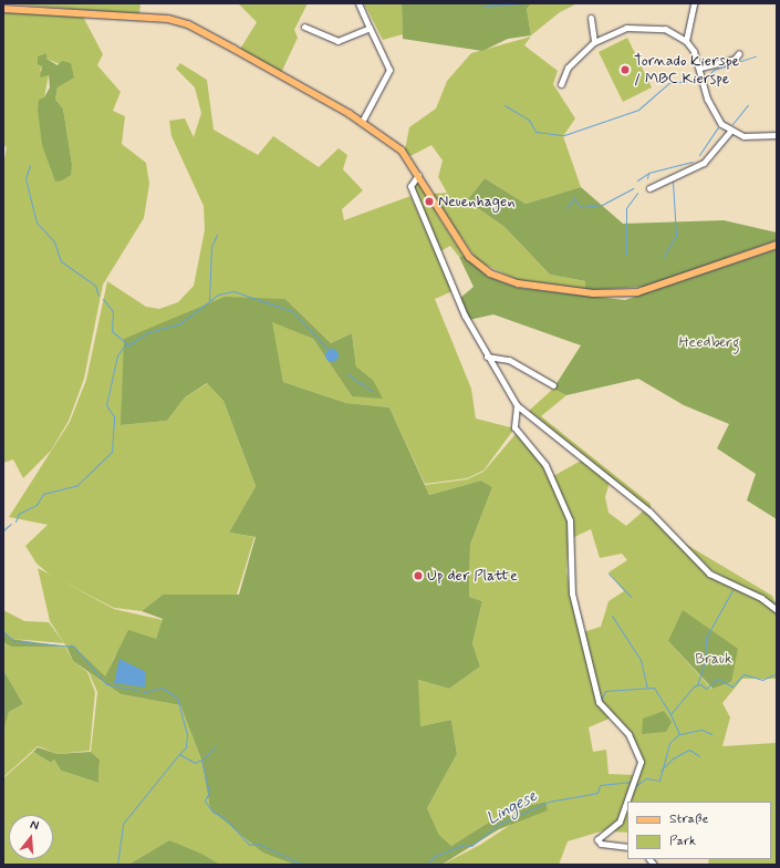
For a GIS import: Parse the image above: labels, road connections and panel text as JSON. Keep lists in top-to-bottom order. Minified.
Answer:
{"water":["Lingese"],"parks":["Heedberg","Brauk"],"places":["Tornado Kierspe / MBC Kierspe","Neuenhagen","Up der Platte"],"legend":["Straße","Park"],"north":"top"}
